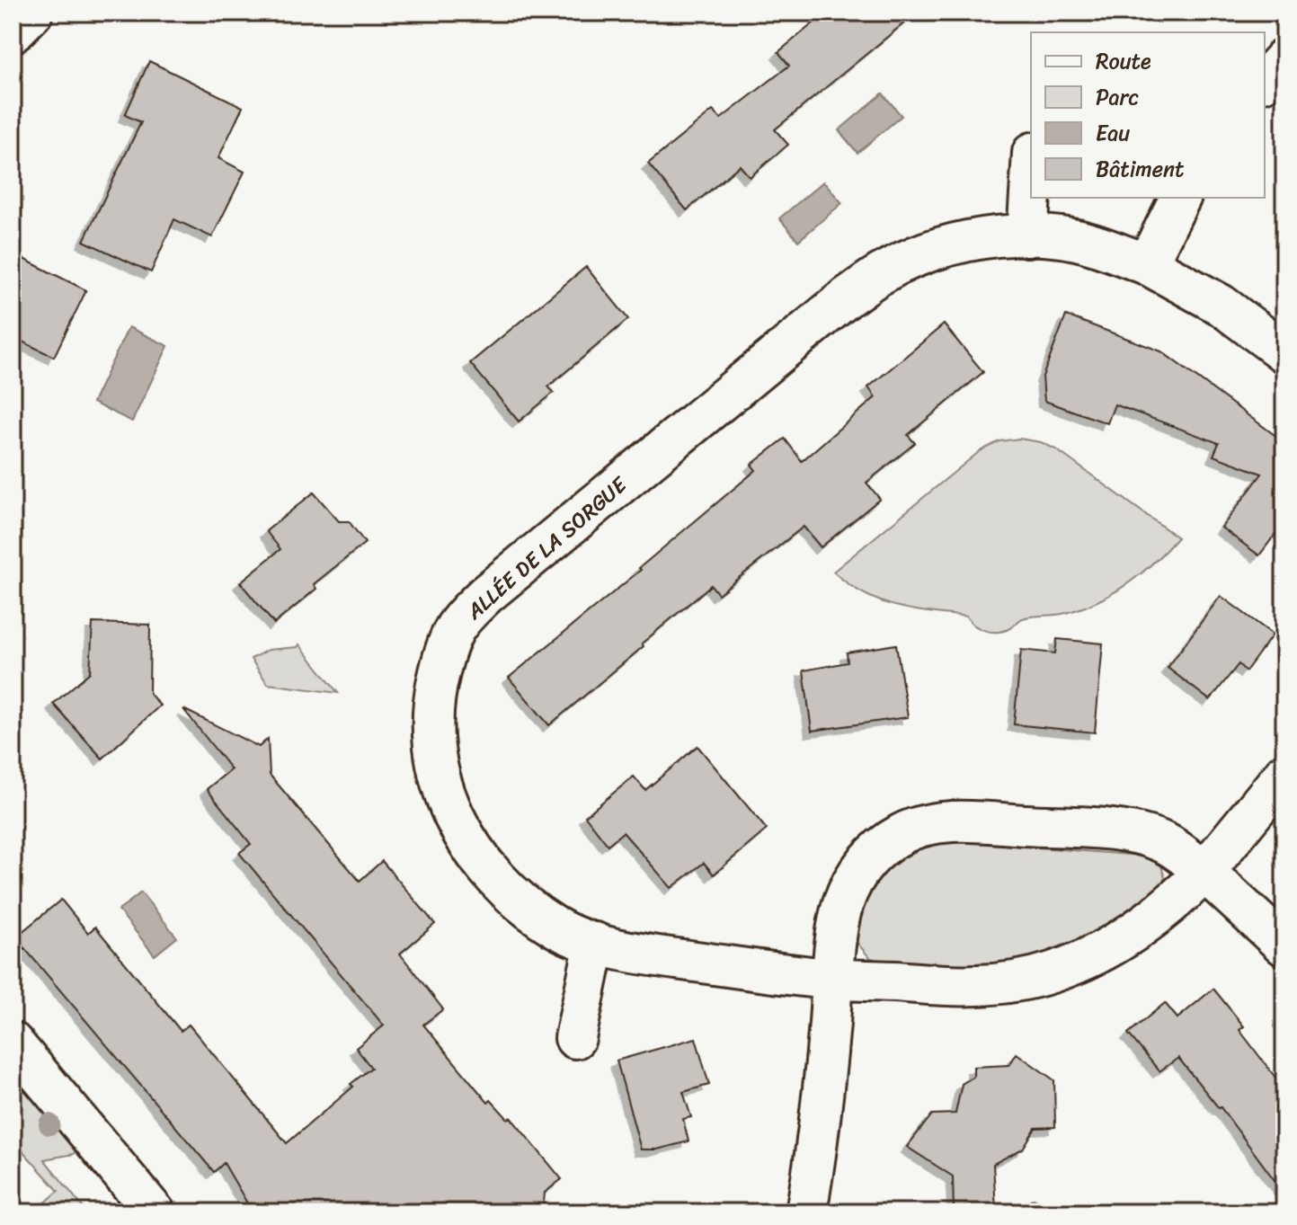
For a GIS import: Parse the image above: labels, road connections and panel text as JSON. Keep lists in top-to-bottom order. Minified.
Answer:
{"streets":{"street":["ALLÉE DE LA SORGUE"]},"legend":["Route","Parc","Eau","Bâtiment"]}
